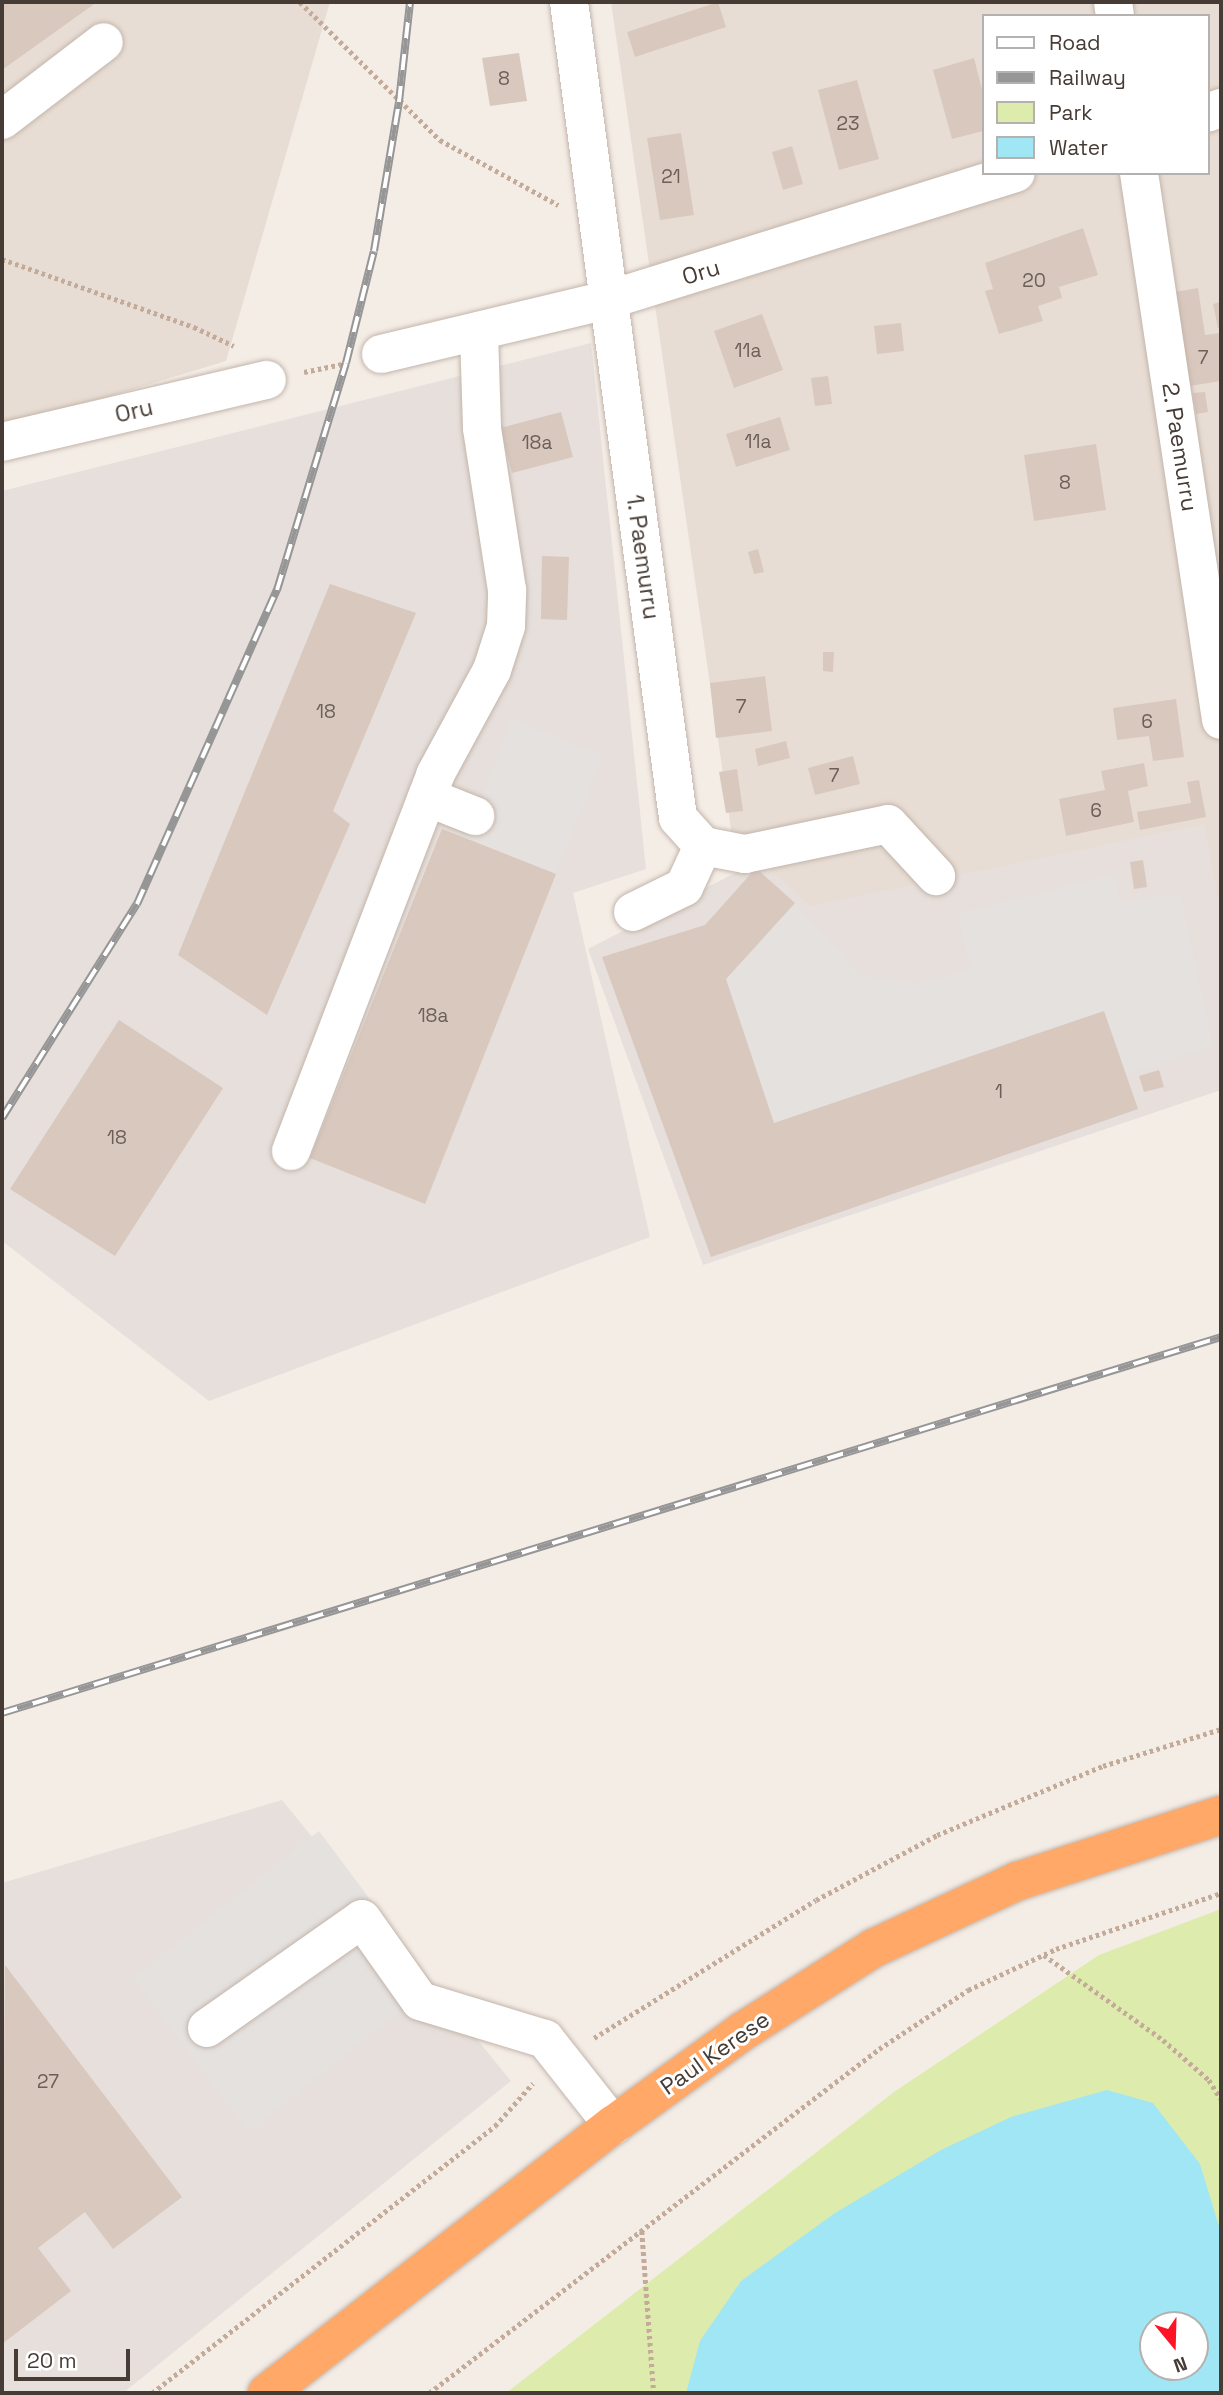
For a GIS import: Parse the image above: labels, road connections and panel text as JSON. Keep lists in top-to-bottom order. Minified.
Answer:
{"streets":{"highway":["Paul Kerese"],"street":["Oru","2. Paemurru","1. Paemurru"]},"crossings":[["Oru","1. Paemurru"]],"house_numbers":["8","23","21","20","11a","7","11a","18a","8","7","18","6","7","6","18a","1","18","27"],"legend":["Road","Railway","Park","Water"],"scale_bar":"20 m","north":"bottom"}
